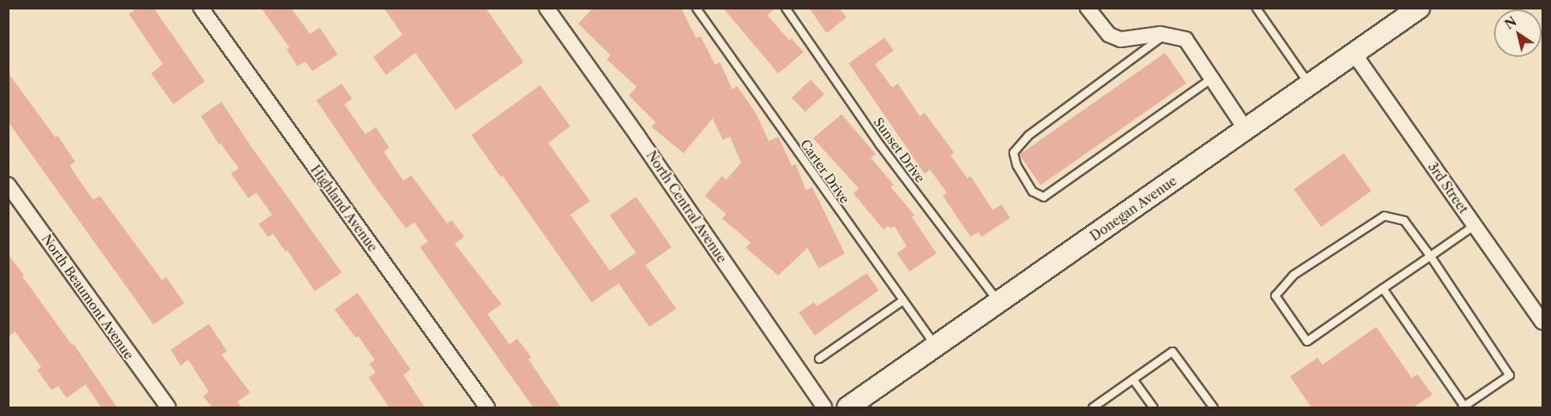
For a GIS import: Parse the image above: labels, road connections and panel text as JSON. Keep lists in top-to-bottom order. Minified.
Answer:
{"streets":{"street":["3rd Street","North Central Avenue","Highland Avenue","Donegan Avenue","North Beaumont Avenue"],"lane":["Sunset Drive","Carter Drive"]},"crossings":[["Sunset Drive","Donegan Avenue"],["Carter Drive","Donegan Avenue"],["3rd Street","Donegan Avenue"]],"north":"top left"}
